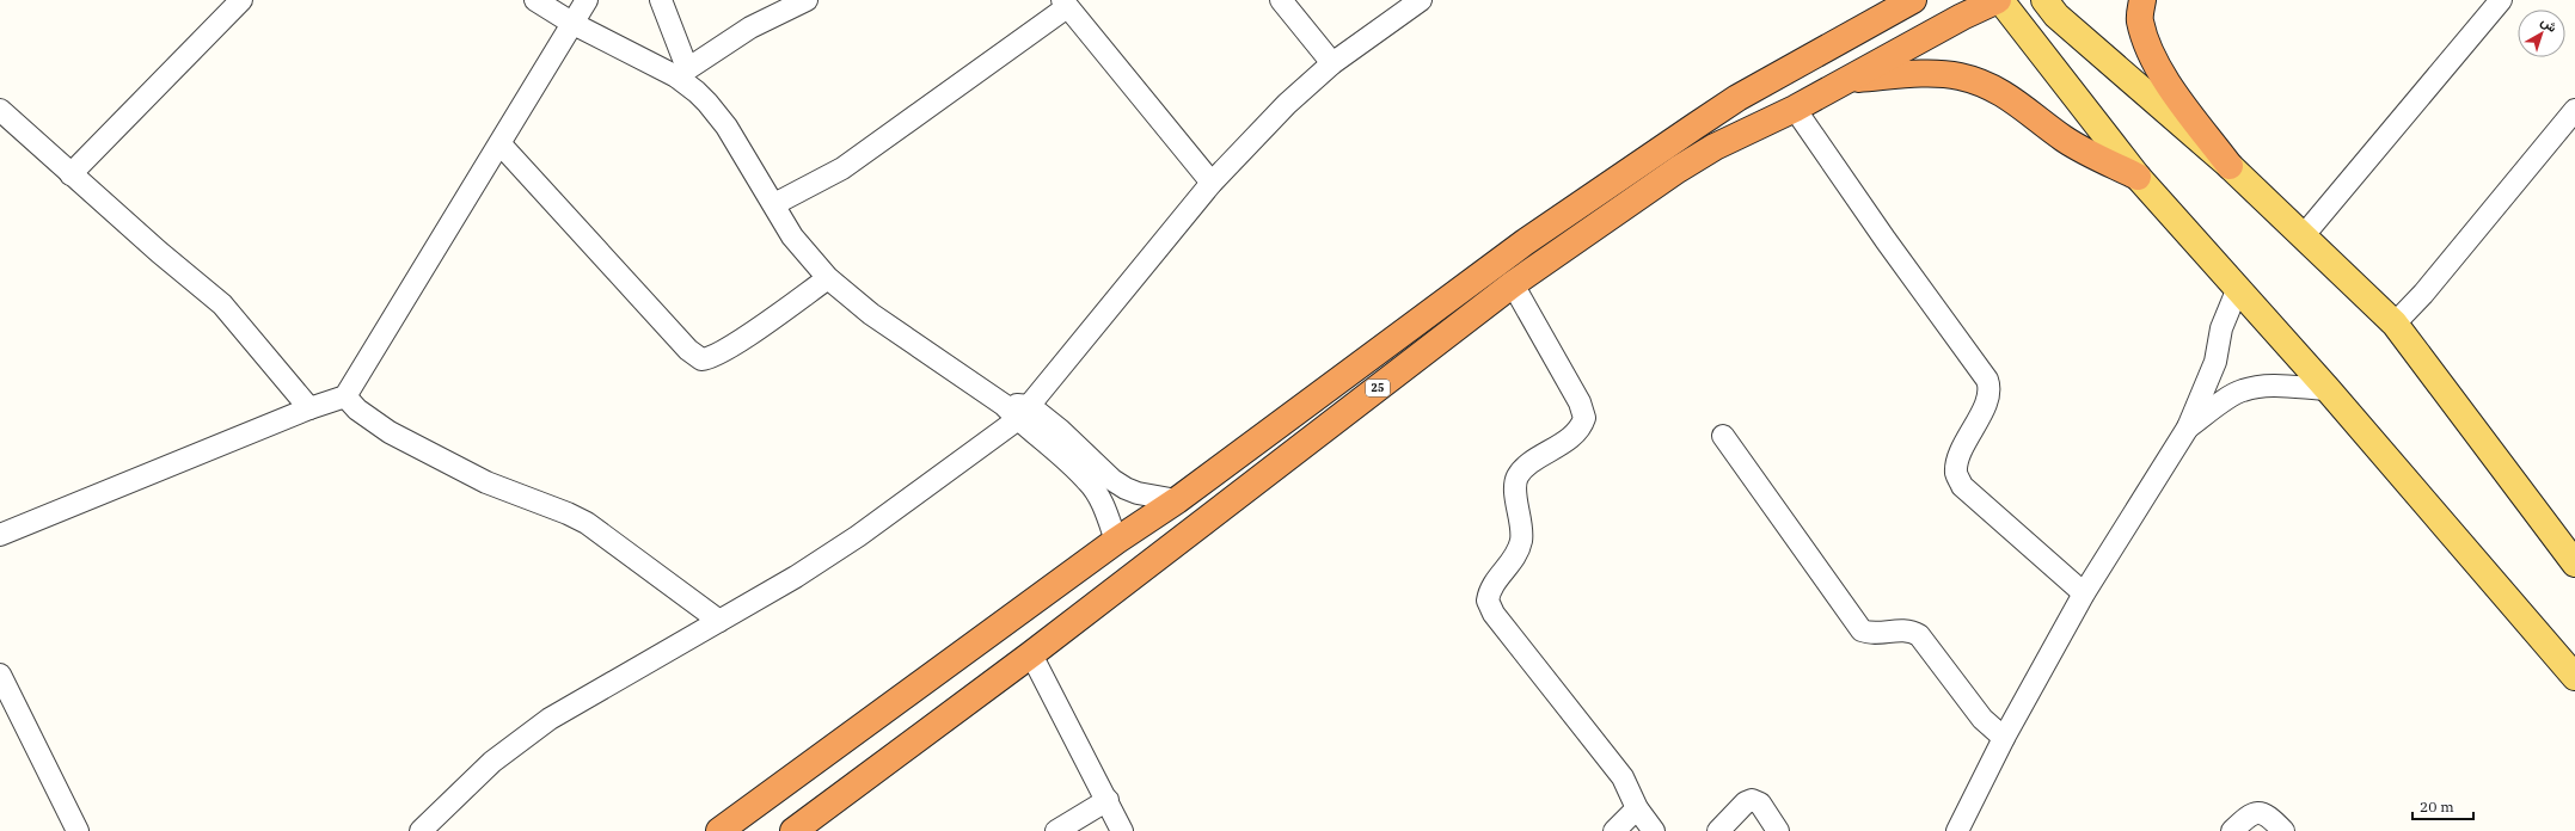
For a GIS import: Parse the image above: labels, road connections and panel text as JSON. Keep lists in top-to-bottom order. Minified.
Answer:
{"streets":{"highway":["25"]},"scale_bar":"20 m","north":"top right"}
